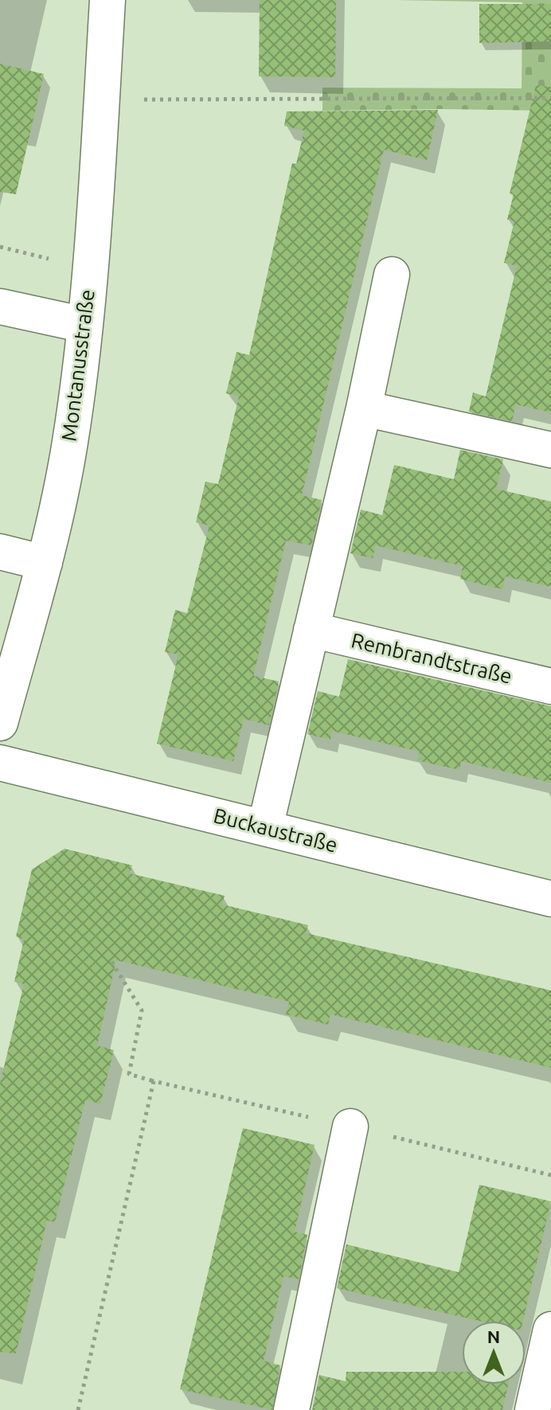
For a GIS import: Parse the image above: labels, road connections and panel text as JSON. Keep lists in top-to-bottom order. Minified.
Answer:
{"streets":{"street":["Montanusstraße","Rembrandtstraße","Buckaustraße"]},"north":"top"}
